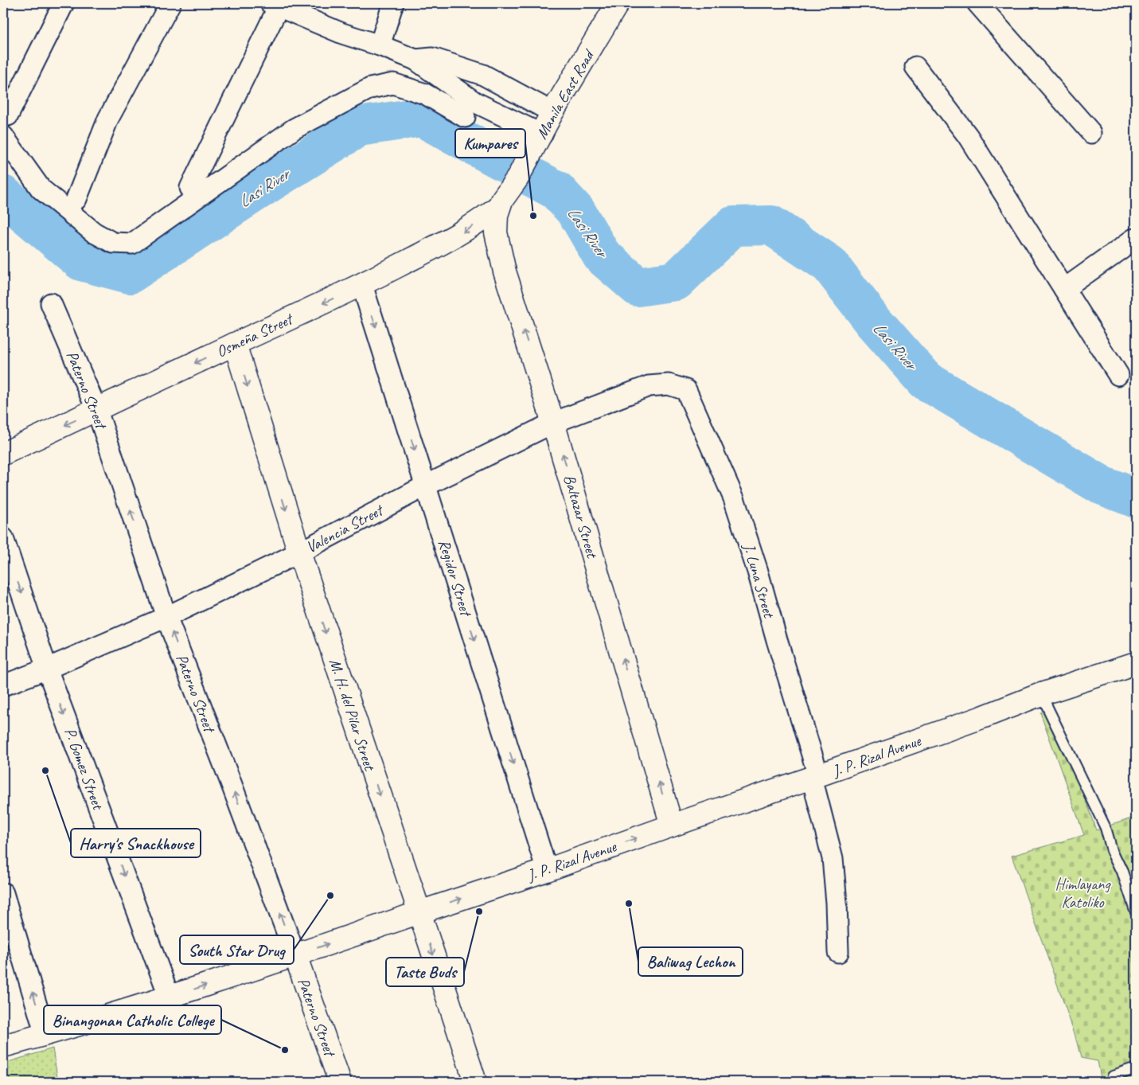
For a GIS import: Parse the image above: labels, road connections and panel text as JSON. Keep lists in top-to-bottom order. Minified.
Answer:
{"streets":{"main road":["Manila East Road","Osmeña Street","Paterno Street","Baltazar Street","M. H. del Pilar Street","J. P. Rizal Avenue"],"street":["Valencia Street","Regidor Street","J. Luna Street","P. Gomez Street"]},"crossings":[["Manila East Road","Osmeña Street"],["Manila East Road","Baltazar Street"],["Osmeña Street","Paterno Street"],["Osmeña Street","Baltazar Street"],["Osmeña Street","Regidor Street"],["Osmeña Street","M. H. del Pilar Street"],["Paterno Street","Valencia Street"],["Paterno Street","J. P. Rizal Avenue"],["Baltazar Street","Valencia Street"],["Baltazar Street","J. P. Rizal Avenue"],["Valencia Street","Regidor Street"],["Valencia Street","J. Luna Street"],["Valencia Street","M. H. del Pilar Street"],["Valencia Street","P. Gomez Street"],["Regidor Street","J. P. Rizal Avenue"],["J. Luna Street","J. P. Rizal Avenue"],["M. H. del Pilar Street","J. P. Rizal Avenue"],["J. P. Rizal Avenue","P. Gomez Street"]],"one_way":["Osmeña Street","Paterno Street","Baltazar Street","Regidor Street","M. H. del Pilar Street","J. P. Rizal Avenue"],"water":["Lasi River"],"parks":["Himlayang Katoliko"],"places":["Kumpares","Harry's Snackhouse","South Star Drug","Baliwag Lechon","Taste Buds","Binangonan Catholic College"]}
